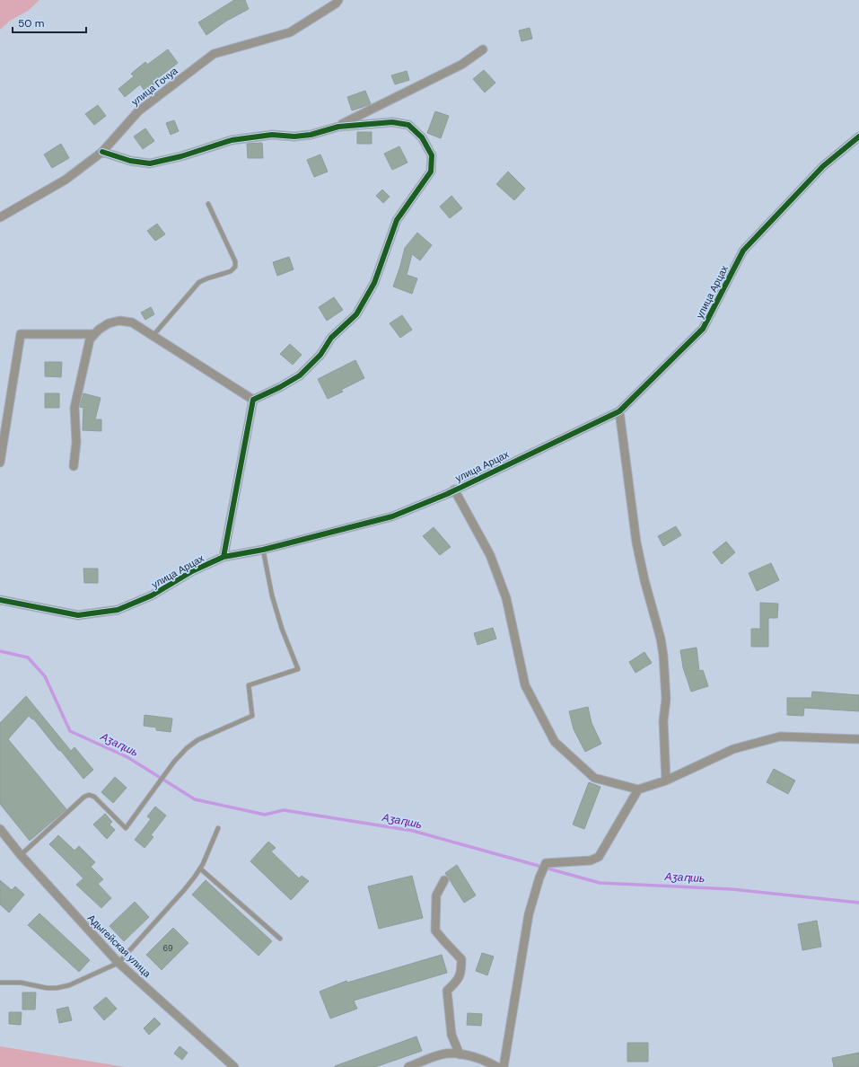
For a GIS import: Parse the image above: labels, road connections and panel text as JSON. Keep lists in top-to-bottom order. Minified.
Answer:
{"streets":{"street":["улица Гочуа","улица Арцах","Адыгейская улица"]},"water":["Аӡаԥшь"],"house_numbers":["69"],"scale_bar":"50 m"}
